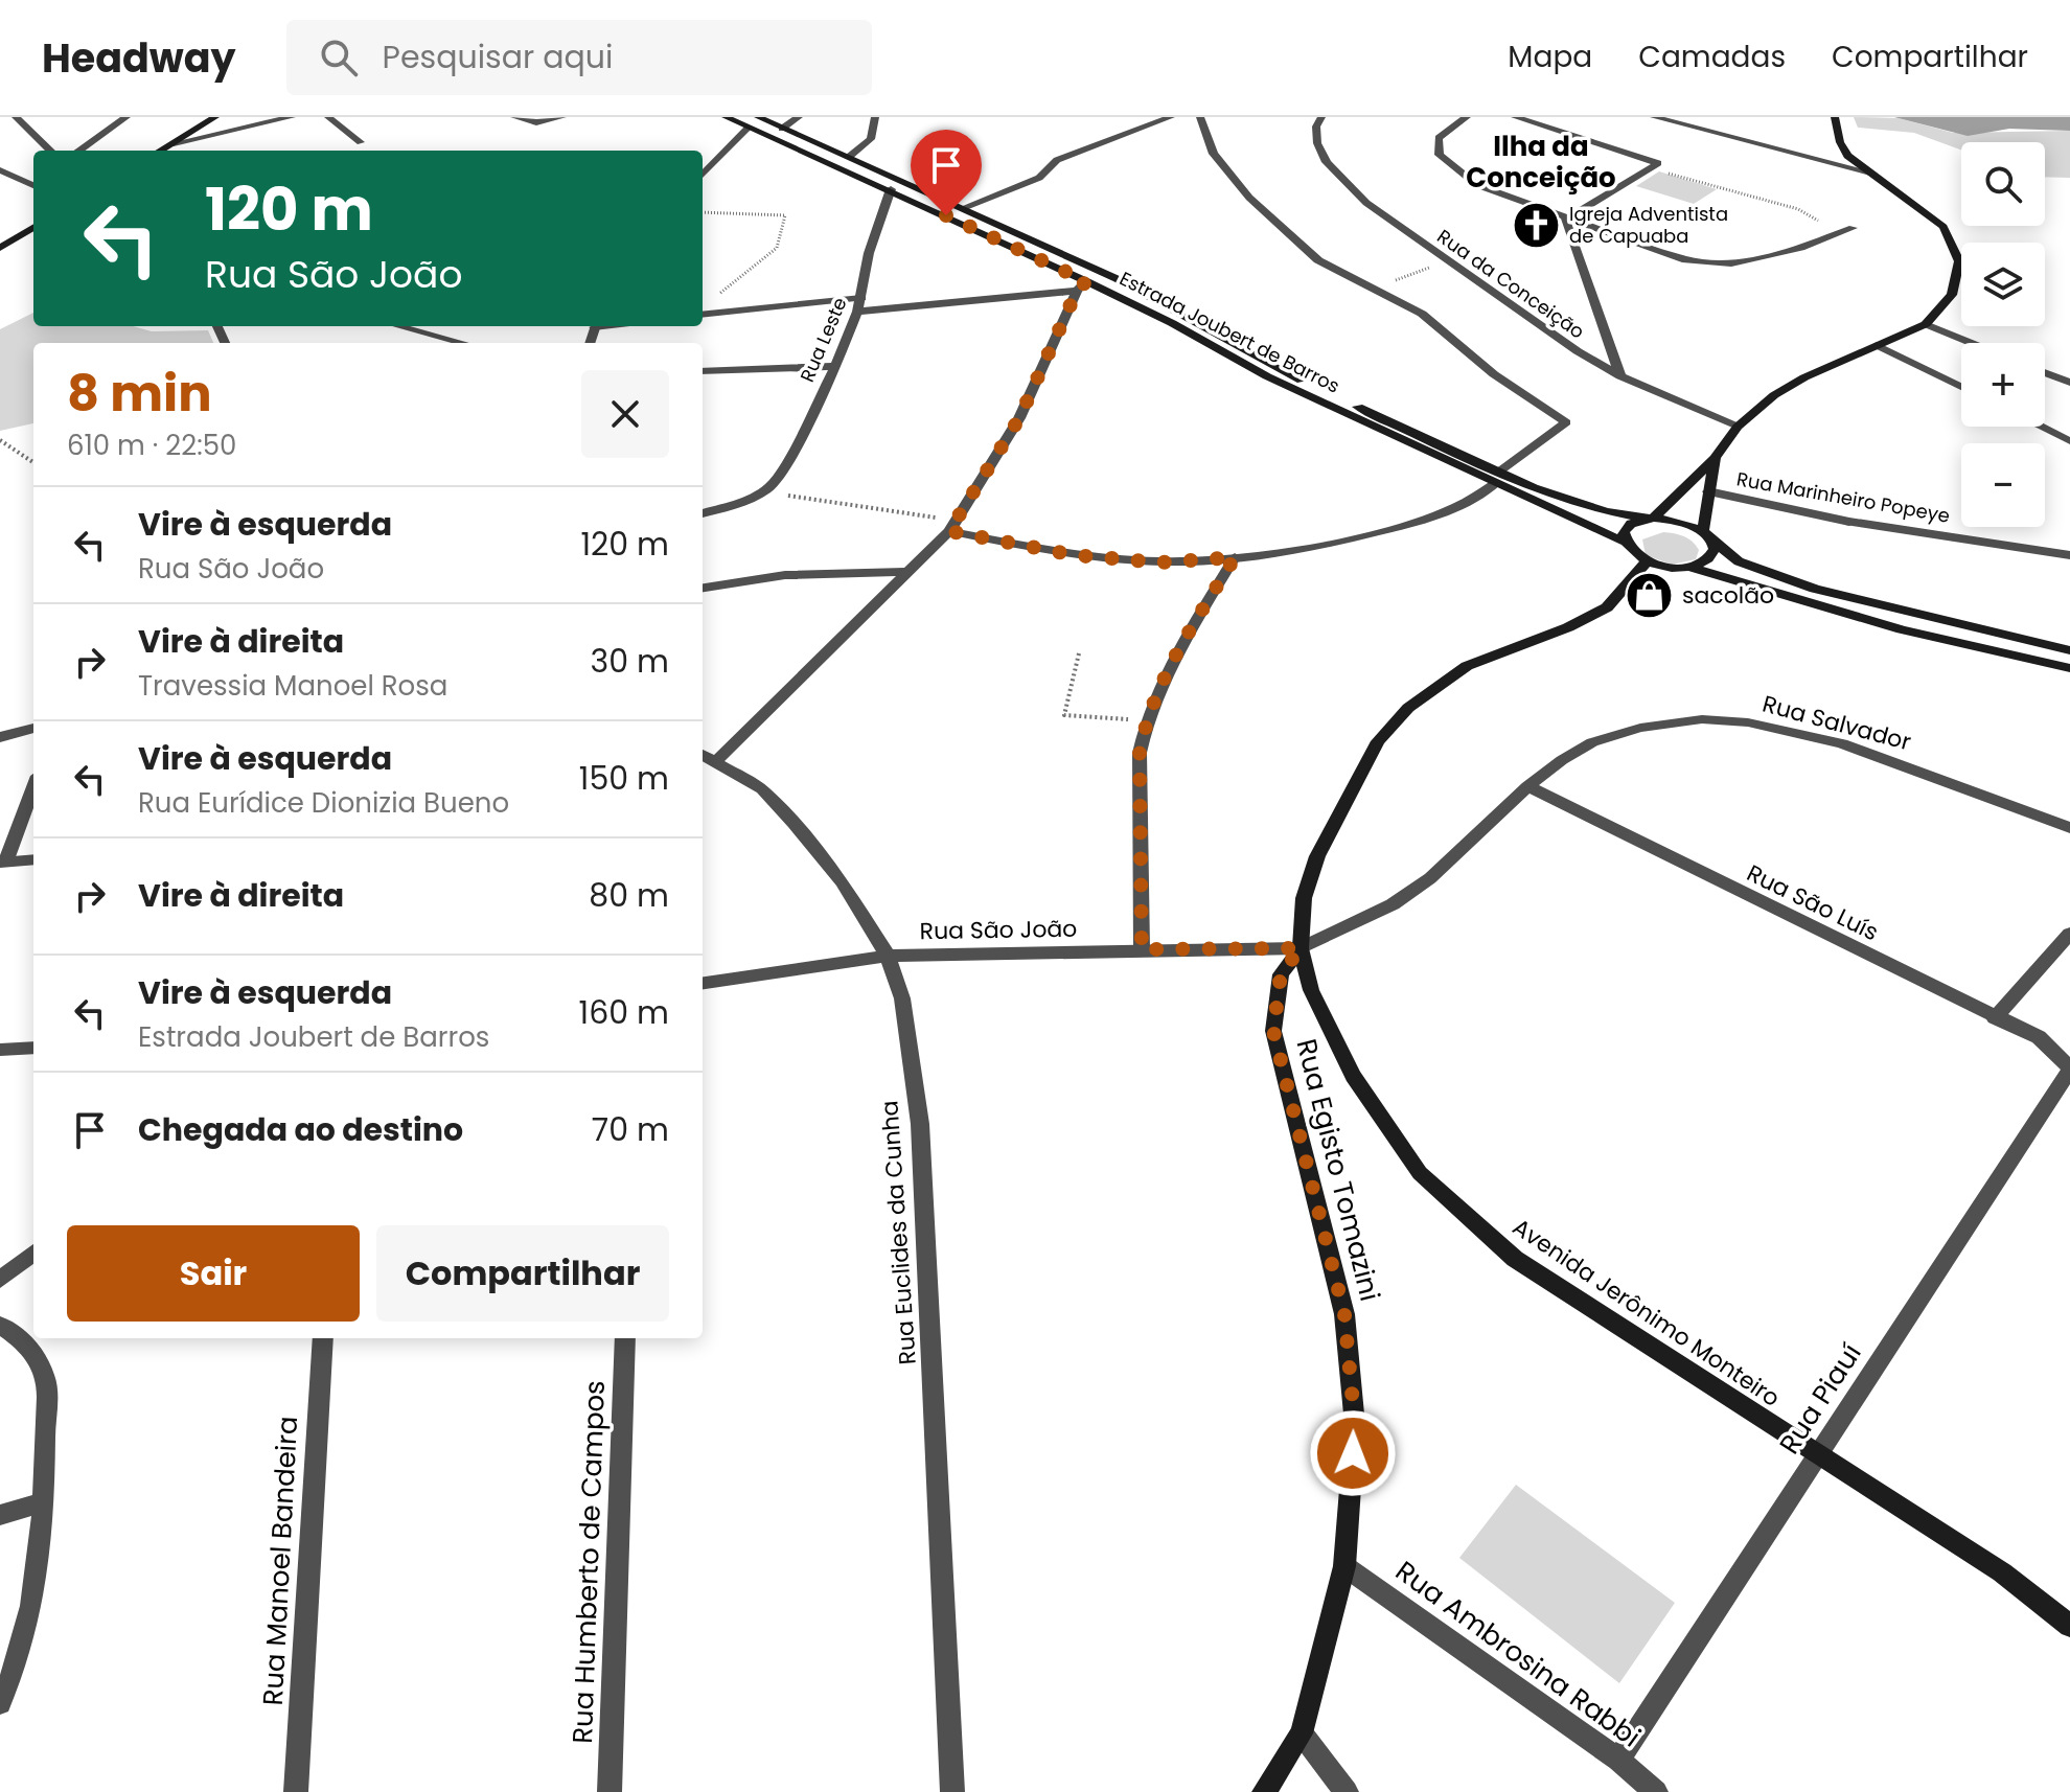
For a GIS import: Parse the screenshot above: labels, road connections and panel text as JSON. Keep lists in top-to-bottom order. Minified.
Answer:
{"streets":{"main road":["Estrada Joubert de Barros","Rua Egisto Tomazini","Avenida Jerônimo Monteiro"],"street":["Rua da Conceição","Rua Leste","Rua Marinheiro Popeye","Rua Salvador","Rua São Luís","Rua São João","Rua Euclides da Cunha","Rua Piauí","Rua Manoel Bandeira","Rua Humberto de Campos","Rua Ambrosina Rabbi"]},"crossings":[["Estrada Joubert de Barros","Rua Leste"],["Estrada Joubert de Barros","Avenida Jerônimo Monteiro"],["Rua Salvador","Rua São Luís"],["Rua Salvador","Rua São João"],["Rua Salvador","Rua Egisto Tomazini"],["Rua Salvador","Avenida Jerônimo Monteiro"],["Rua São Luís","Rua Piauí"],["Rua São João","Rua Egisto Tomazini"],["Rua São João","Rua Euclides da Cunha"],["Rua São João","Avenida Jerônimo Monteiro"],["Rua Egisto Tomazini","Avenida Jerônimo Monteiro"],["Rua Egisto Tomazini","Rua Ambrosina Rabbi"],["Avenida Jerônimo Monteiro","Rua Piauí"],["Rua Piauí","Rua Ambrosina Rabbi"]],"districts":["Ilha da Conceição"],"places":{"church":["Igreja Adventista de Capuaba"],"shop":["sacolão"]},"page":{"header":"Headway","search":"Pesquisar aqui","nav":["Mapa","Camadas","Compartilhar"],"map_buttons":["+","−"],"turn":["120 m","Rua São João"],"heading":["8 min","610 m · 22:50"],"list":[{"name":"Vire à esquerda","note":"Rua São João","value":"120 m"},{"name":"Vire à direita","note":"Travessia Manoel Rosa","value":"30 m"},{"name":"Vire à esquerda","note":"Rua Eurídice Dionizia Bueno","value":"150 m"},{"name":"Vire à direita","value":"80 m"},{"name":"Vire à esquerda","note":"Estrada Joubert de Barros","value":"160 m"},{"name":"Chegada ao destino","value":"70 m"}],"buttons":["Sair","Compartilhar"]}}
